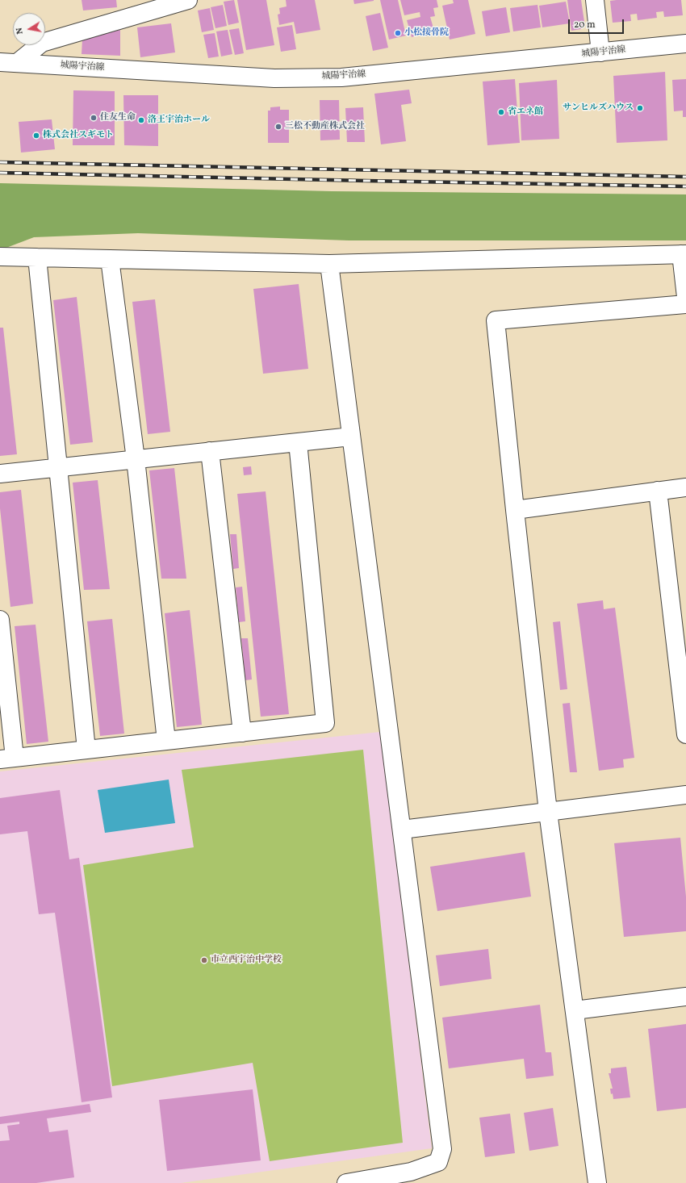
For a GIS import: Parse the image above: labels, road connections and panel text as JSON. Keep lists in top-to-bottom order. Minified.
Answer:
{"streets":{"main road":["城陽宇治線"]},"places":["小松接骨院","サンヒルズハウス","省エネ館","住友生命","洛王宇治ホール","三松不動産株式会社","株式会社スギモト","市立西宇治中学校"],"scale_bar":"20 m","north":"left"}
